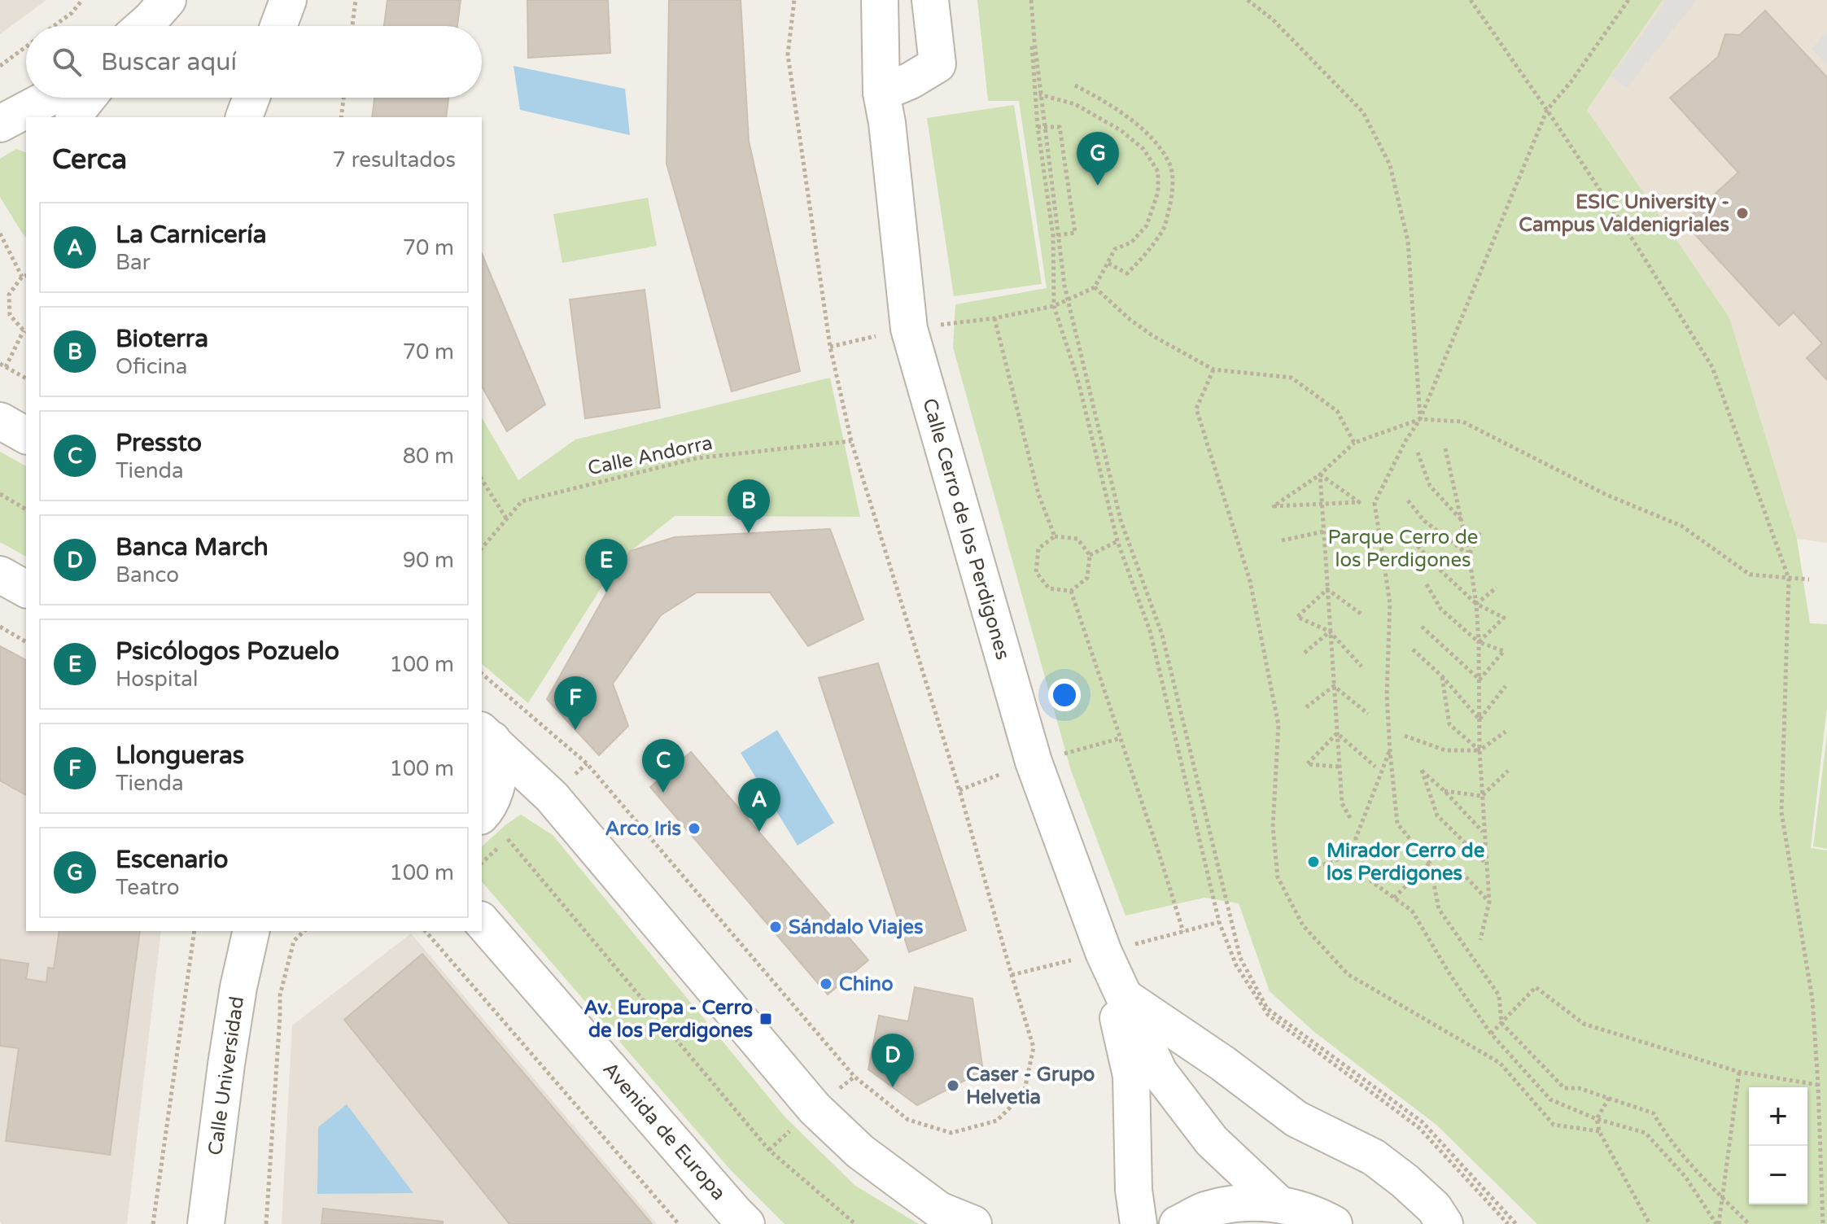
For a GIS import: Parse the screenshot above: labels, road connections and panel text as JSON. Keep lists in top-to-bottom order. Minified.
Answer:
{"streets":{"street":["Calle Cerro de los Perdigones","Calle Universidad","Avenida de Europa"],"path":["Calle Andorra"]},"parks":["Parque Cerro de los Perdigones"],"places":{"other":["ESIC University - Campus Valdenigriales","Arco Iris","Mirador Cerro de los Perdigones","Sándalo Viajes","Chino","Caser - Grupo Helvetia"],"transit":["Av. Europa - Cerro de los Perdigones"]},"page":{"search":"Buscar aquí","heading":["Cerca","7 resultados"],"pins":["G","B","E","F","C","A","D"],"list":[{"mark":"A","name":"La Carnicería","note":"Bar","value":"70 m"},{"mark":"B","name":"Bioterra","note":"Oficina","value":"70 m"},{"mark":"C","name":"Pressto","note":"Tienda","value":"80 m"},{"mark":"D","name":"Banca March","note":"Banco","value":"90 m"},{"mark":"E","name":"Psicólogos Pozuelo","note":"Hospital","value":"100 m"},{"mark":"F","name":"Llongueras","note":"Tienda","value":"100 m"},{"mark":"G","name":"Escenario","note":"Teatro","value":"100 m"}],"map_buttons":["+","−"]}}
